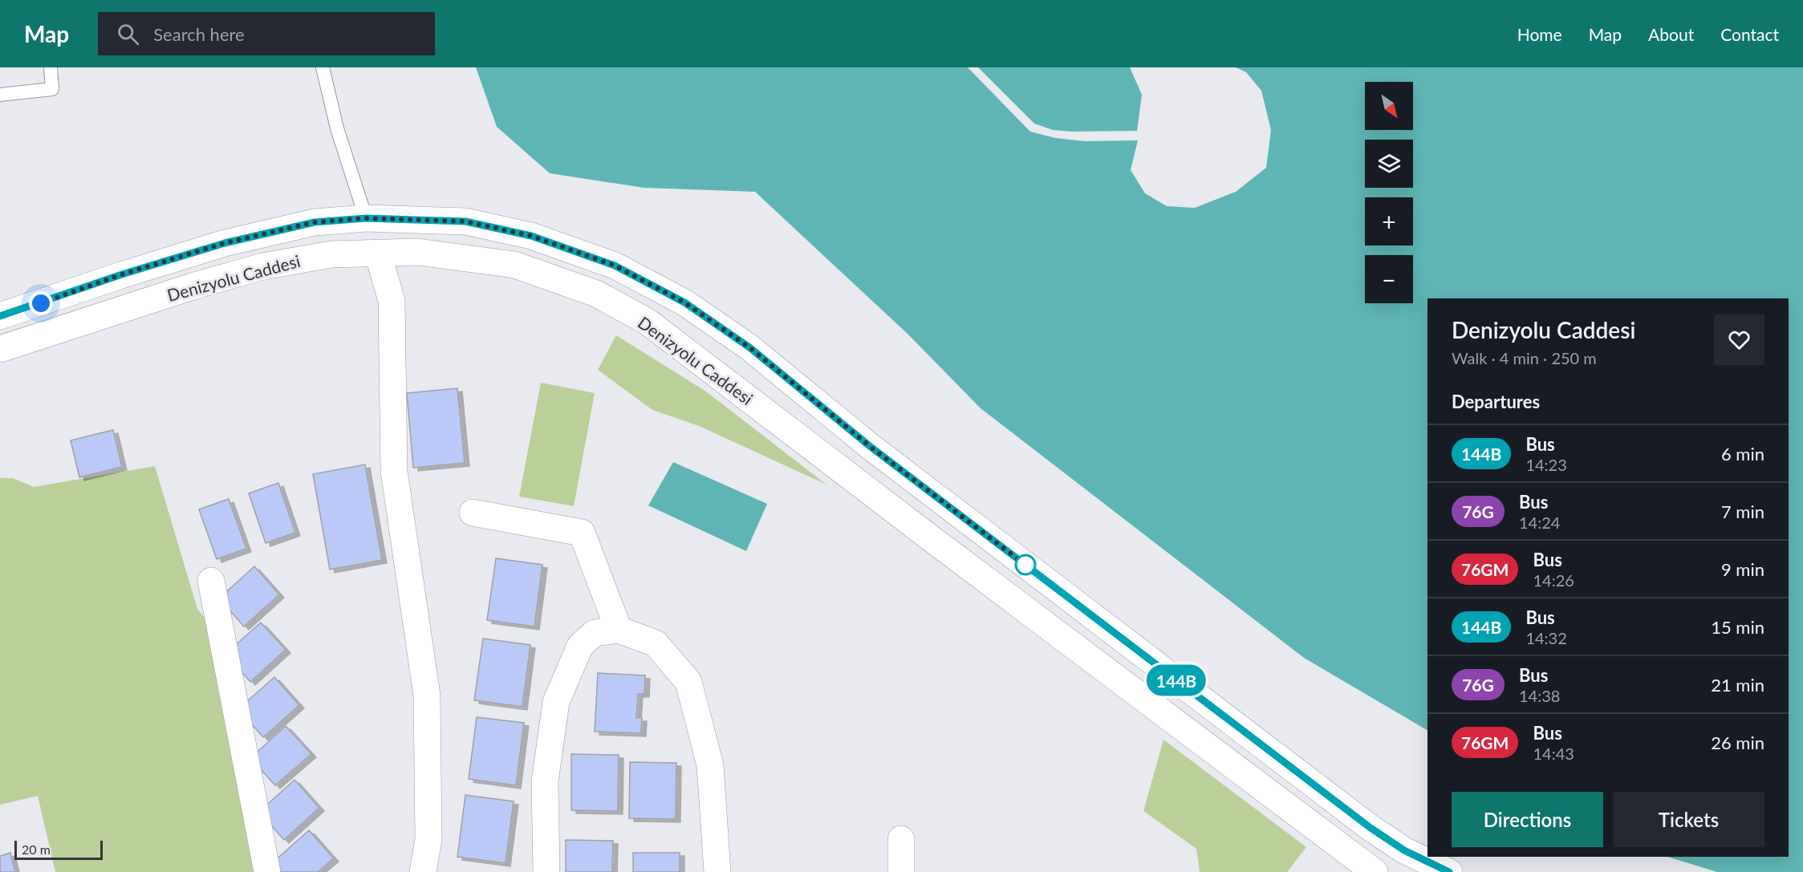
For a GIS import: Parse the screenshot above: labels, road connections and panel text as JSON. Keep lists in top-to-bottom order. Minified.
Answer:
{"streets":{"street":["Denizyolu Caddesi"]},"lines":["bus line 144B"],"scale_bar":"20 m","north":"bottom right","page":{"header":"Map","search":"Search here","nav":["Home","Map","About","Contact"],"on_map":"144B","map_buttons":["+","−"],"heading":[["Denizyolu Caddesi","Walk · 4 min · 250 m"],"Departures"],"list":[{"mark":"144B","name":"Bus","note":"14:23","value":"6 min"},{"mark":"76G","name":"Bus","note":"14:24","value":"7 min"},{"mark":"76GM","name":"Bus","note":"14:26","value":"9 min"},{"mark":"144B","name":"Bus","note":"14:32","value":"15 min"},{"mark":"76G","name":"Bus","note":"14:38","value":"21 min"},{"mark":"76GM","name":"Bus","note":"14:43","value":"26 min"}],"buttons":["Directions","Tickets"],"scale":"20 m"}}
